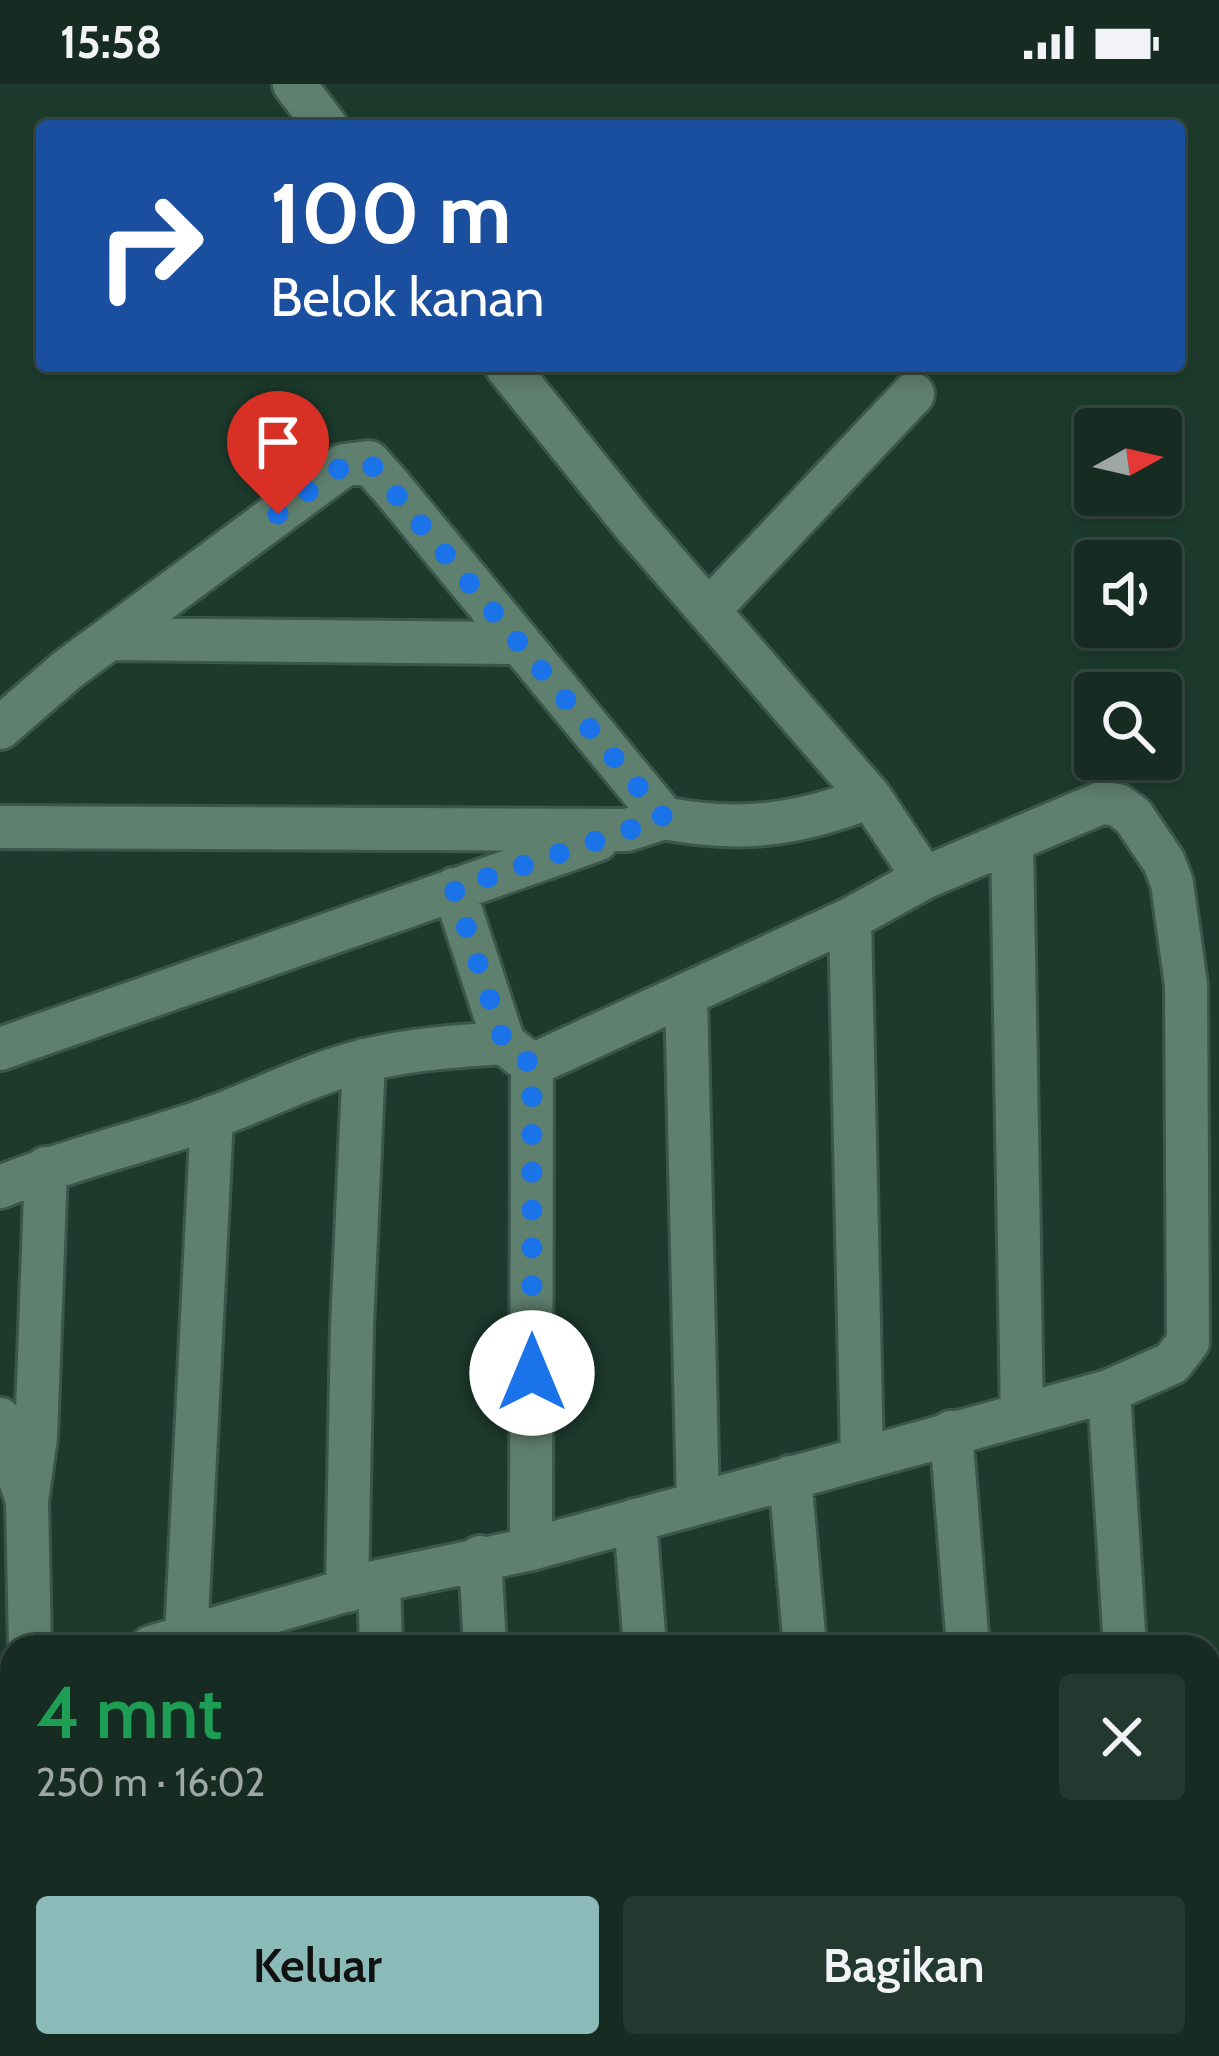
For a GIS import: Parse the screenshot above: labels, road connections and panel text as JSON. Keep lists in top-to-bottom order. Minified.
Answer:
{"north":"right","page":{"status":"15:58","turn":["100 m","Belok kanan"],"heading":["4 mnt","250 m · 16:02"],"buttons":["Keluar","Bagikan"]}}
